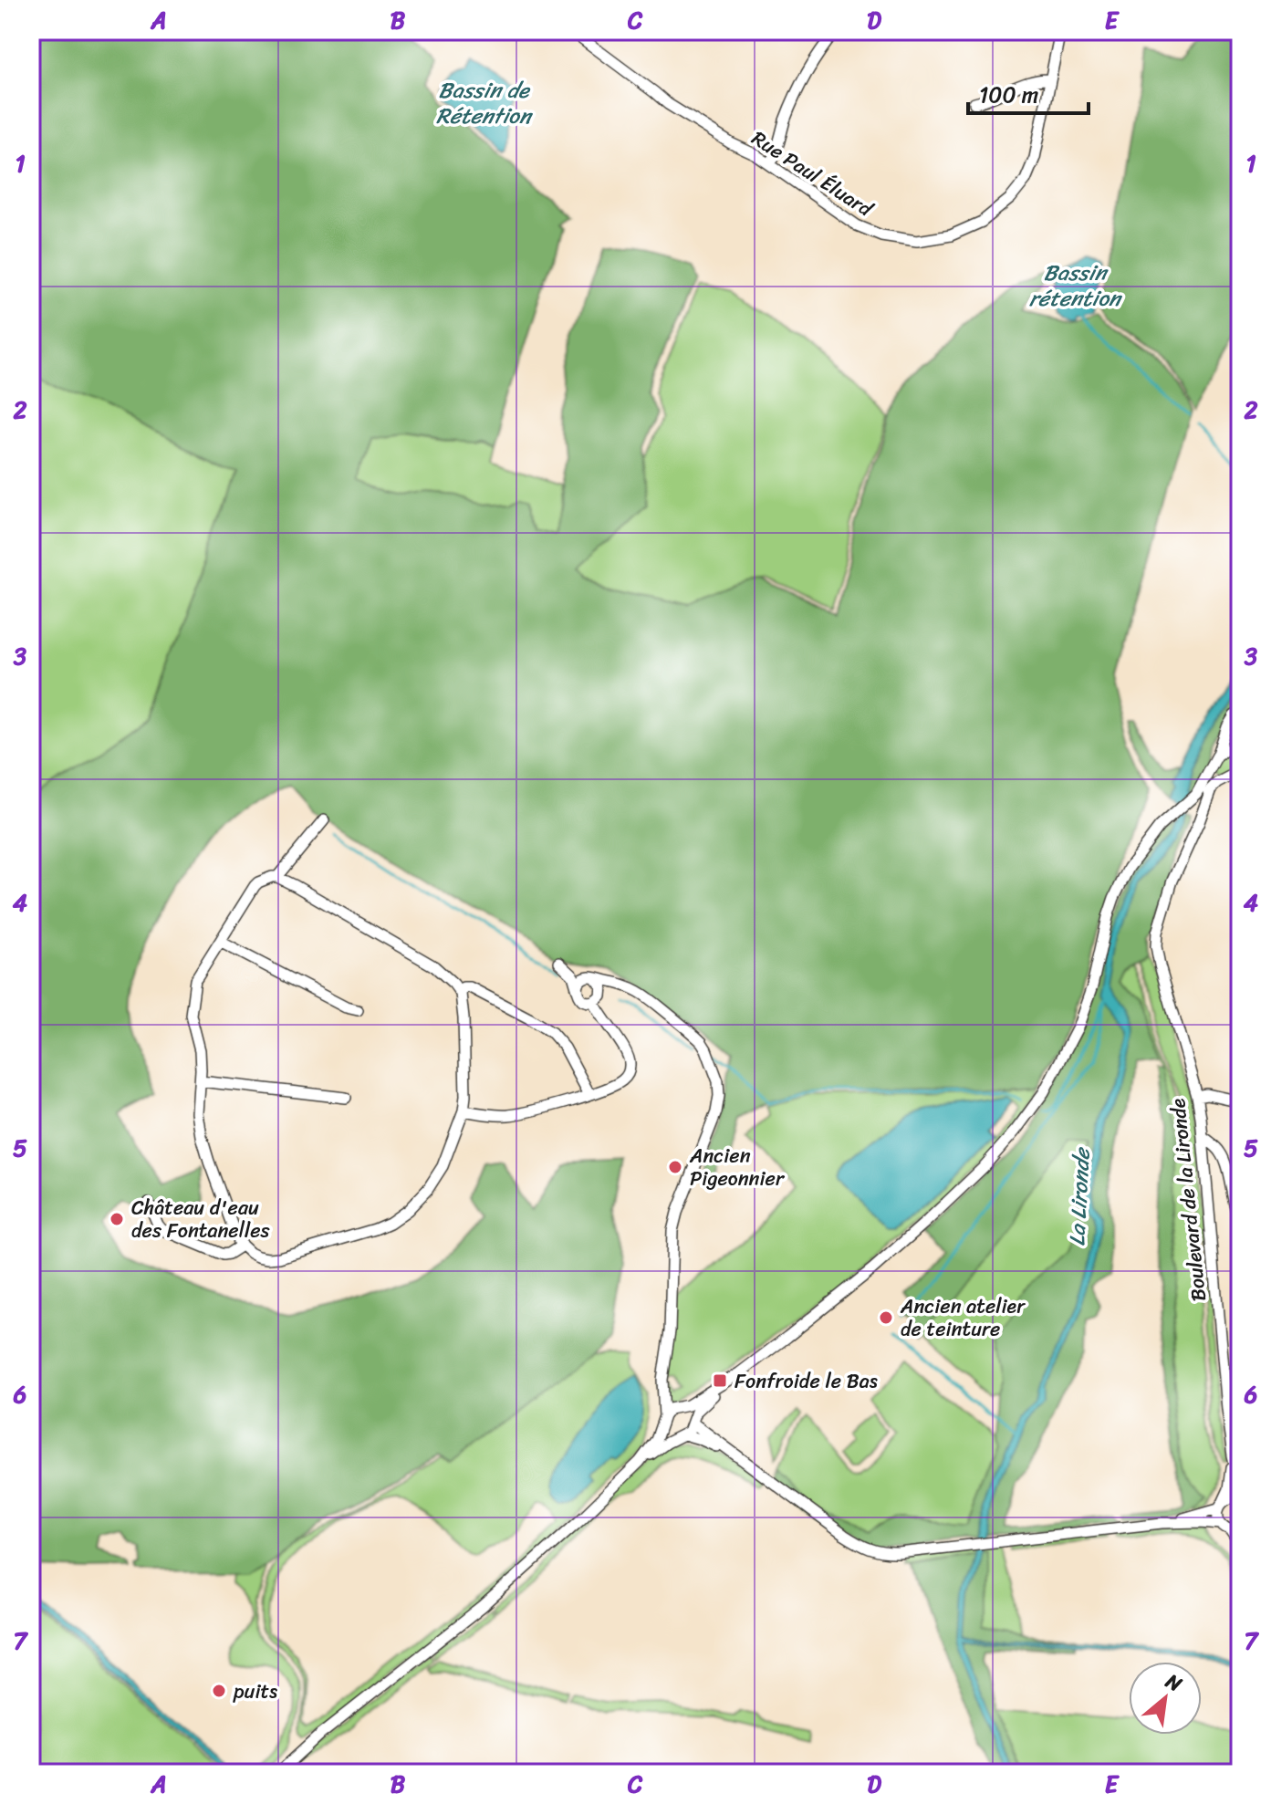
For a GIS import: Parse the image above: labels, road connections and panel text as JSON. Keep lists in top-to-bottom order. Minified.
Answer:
{"streets":{"street":["Rue Paul Éluard","Boulevard de la Lironde"]},"water":["Bassin de Rétention","Bassin rétention","La Lironde"],"places":{"other":["Ancien Pigeonnier","Château d'eau des Fontanelles","Ancien atelier de teinture","puits"],"transit":["Fonfroide le Bas"]},"scale_bar":"100 m","north":"top right","grid":{"columns":["A","B","C","D","E"],"rows":["1","2","3","4","5","6","7"]}}
